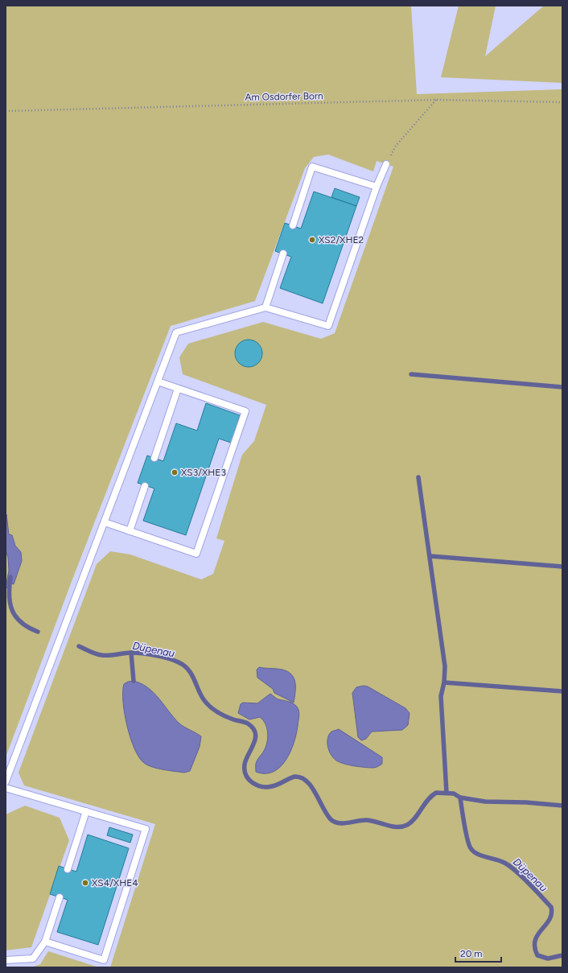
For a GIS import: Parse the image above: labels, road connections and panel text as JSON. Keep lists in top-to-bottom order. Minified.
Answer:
{"streets":{"path":["Am Osdorfer Born"]},"water":["Düpenau"],"places":["XS2/XHE2","XS3/XHE3","XS4/XHE4"],"scale_bar":"20 m"}
